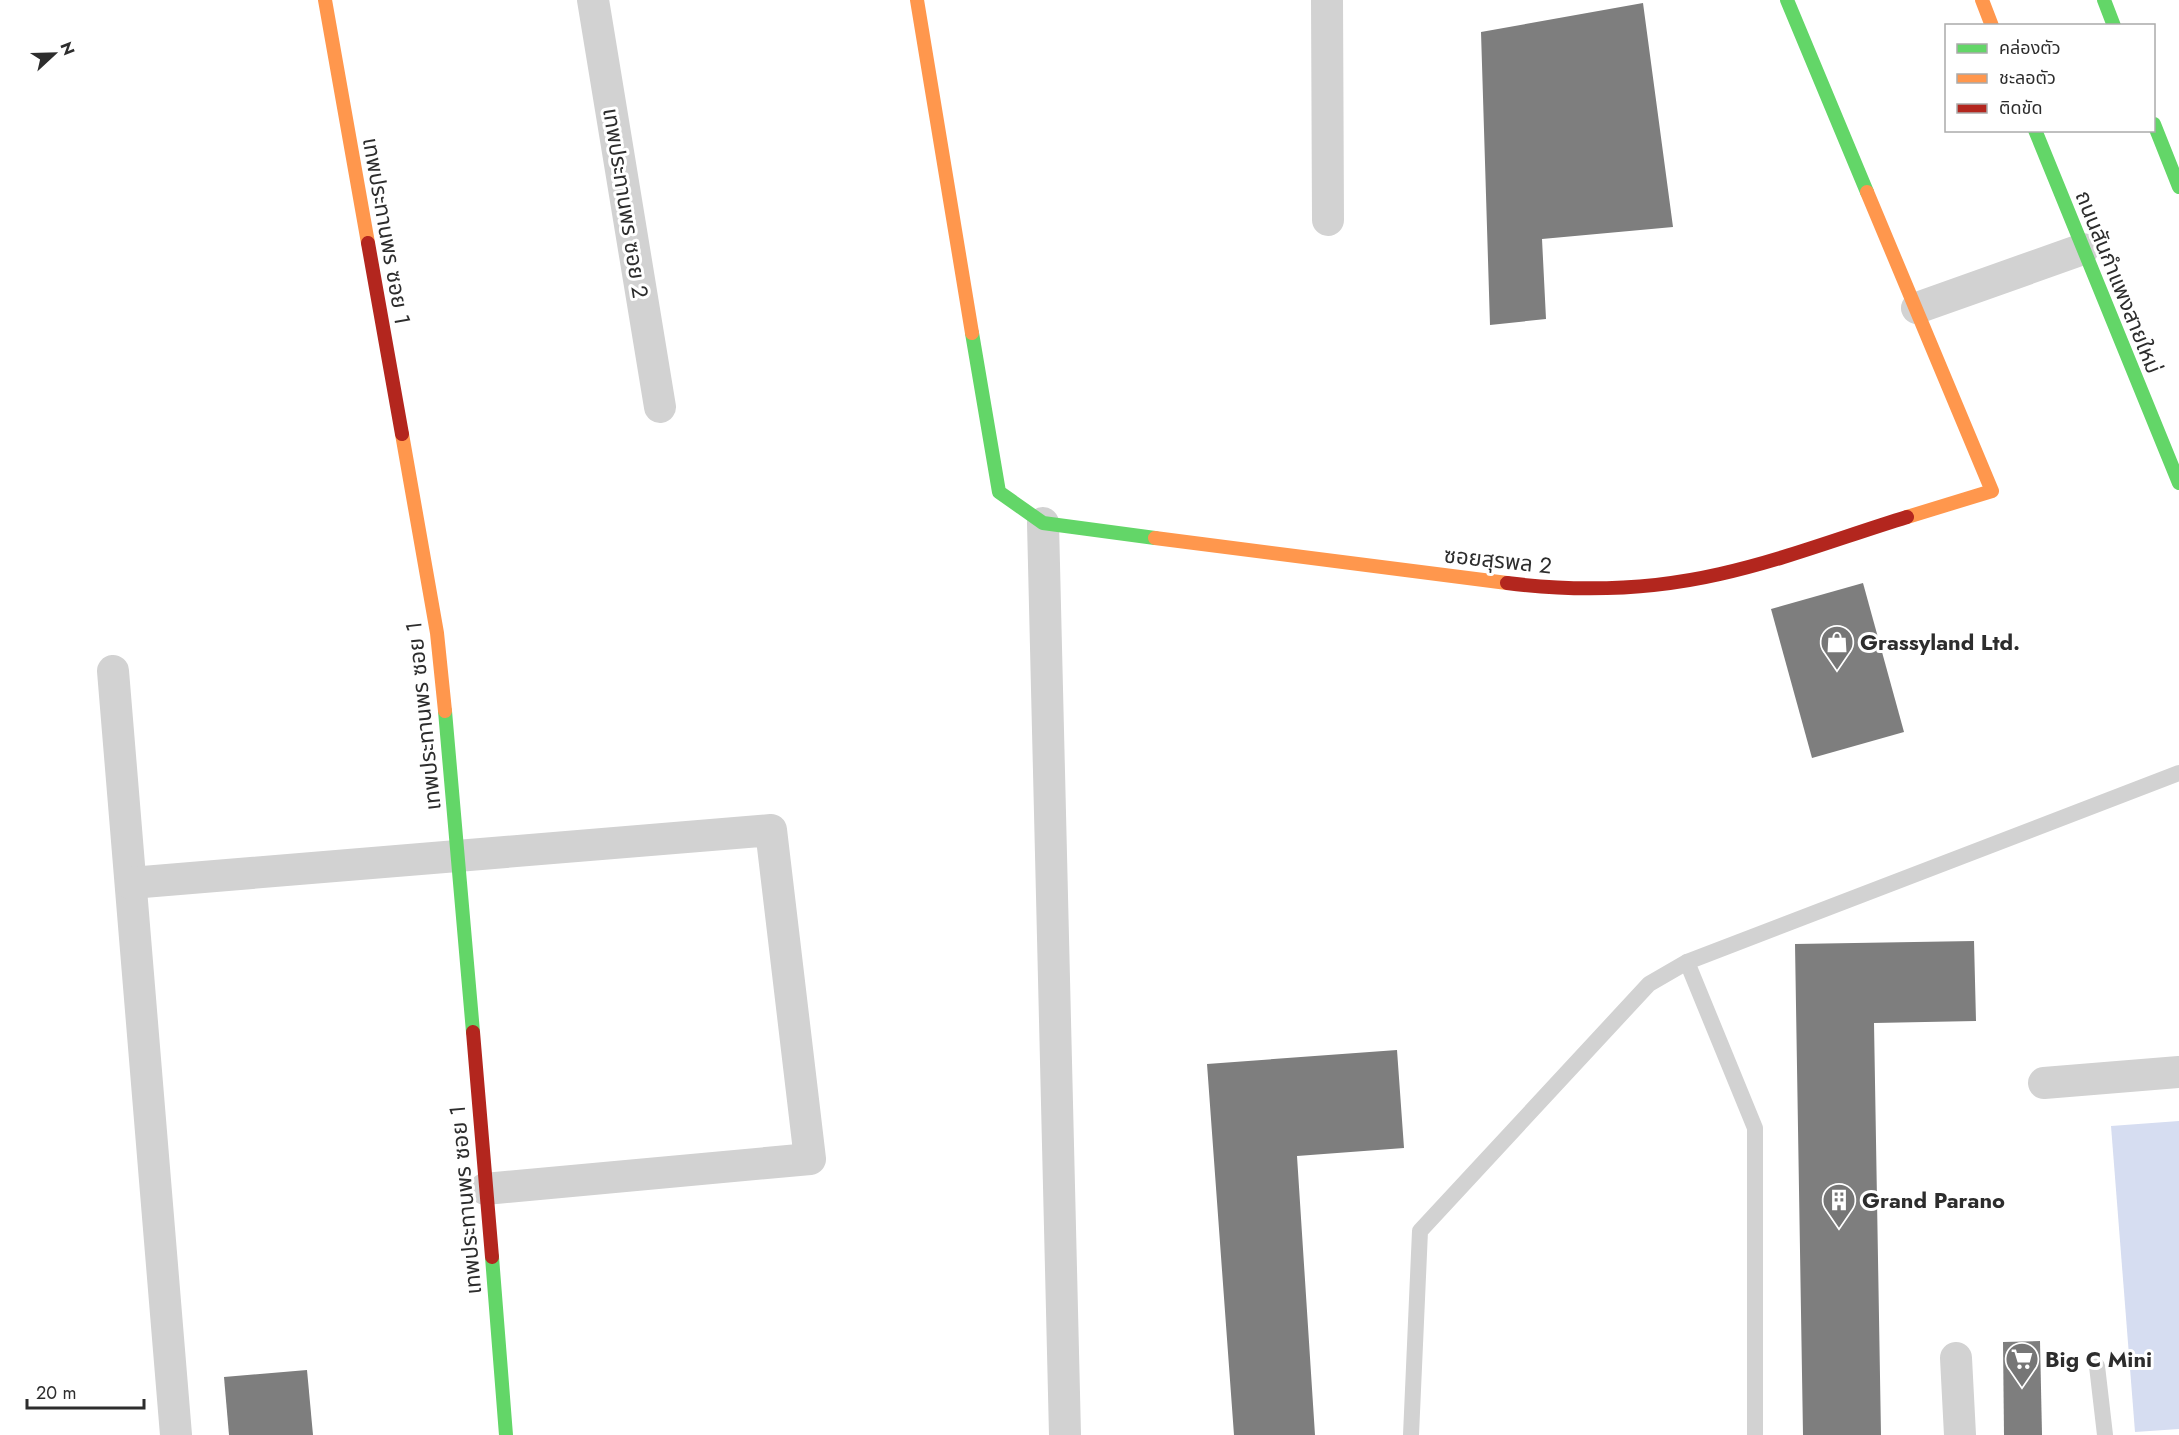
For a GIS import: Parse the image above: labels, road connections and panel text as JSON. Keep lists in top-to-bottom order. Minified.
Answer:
{"streets":{"street":["เทพประทานพร ซอย 2","เทพประทานพร ซอย 1","ถนนสันกำแพงสายใหม่","ซอยสุรพล 2"]},"places":{"shop":["Grassyland Ltd."],"building":["Grand Parano"],"supermarket":["Big C Mini"]},"legend":["คล่องตัว","ชะลอตัว","ติดขัด"],"scale_bar":"20 m","north":"right"}
